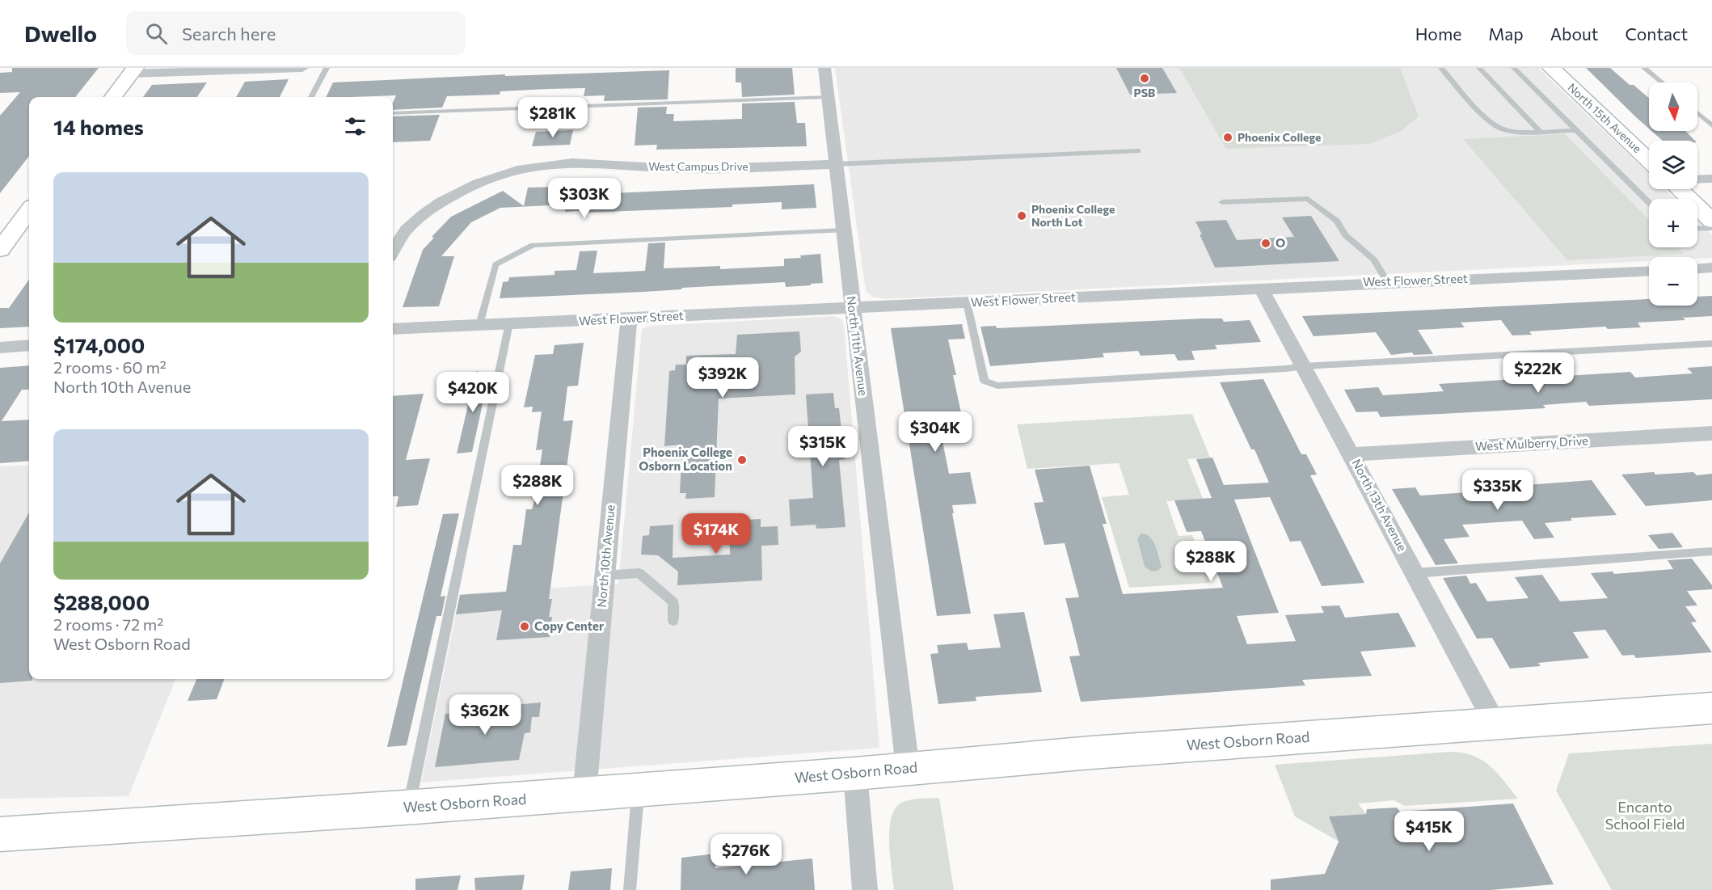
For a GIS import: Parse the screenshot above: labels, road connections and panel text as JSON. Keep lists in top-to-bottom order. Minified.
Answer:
{"streets":{"street":["North 15th Avenue","West Campus Drive","West Flower Street","North 11th Avenue","West Mulberry Drive","North 13th Avenue","North 10th Avenue","West Osborn Road"]},"crossings":[["West Campus Drive","North 11th Avenue"],["West Flower Street","North 11th Avenue"],["West Flower Street","North 13th Avenue"],["West Flower Street","North 10th Avenue"],["North 11th Avenue","West Osborn Road"],["West Mulberry Drive","North 13th Avenue"],["North 13th Avenue","West Osborn Road"],["North 10th Avenue","West Osborn Road"]],"parks":["Encanto School Field"],"places":["PSB","Phoenix College","Phoenix College North Lot","O","Phoenix College Osborn Location","Copy Center"],"north":"bottom","page":{"header":"Dwello","search":"Search here","nav":["Home","Map","About","Contact"],"map_buttons":["+","−"],"price":["$281K","$303K","$222K","$392K","$420K","$304K","$315K","$288K","$335K","$174K","$288K","$362K","$415K","$276K"],"heading":"14 homes","list":[{"name":"$174,000","note":"2 rooms · 60 m² · North 10th Avenue"},{"name":"$288,000","note":"2 rooms · 72 m² · West Osborn Road"}]}}
